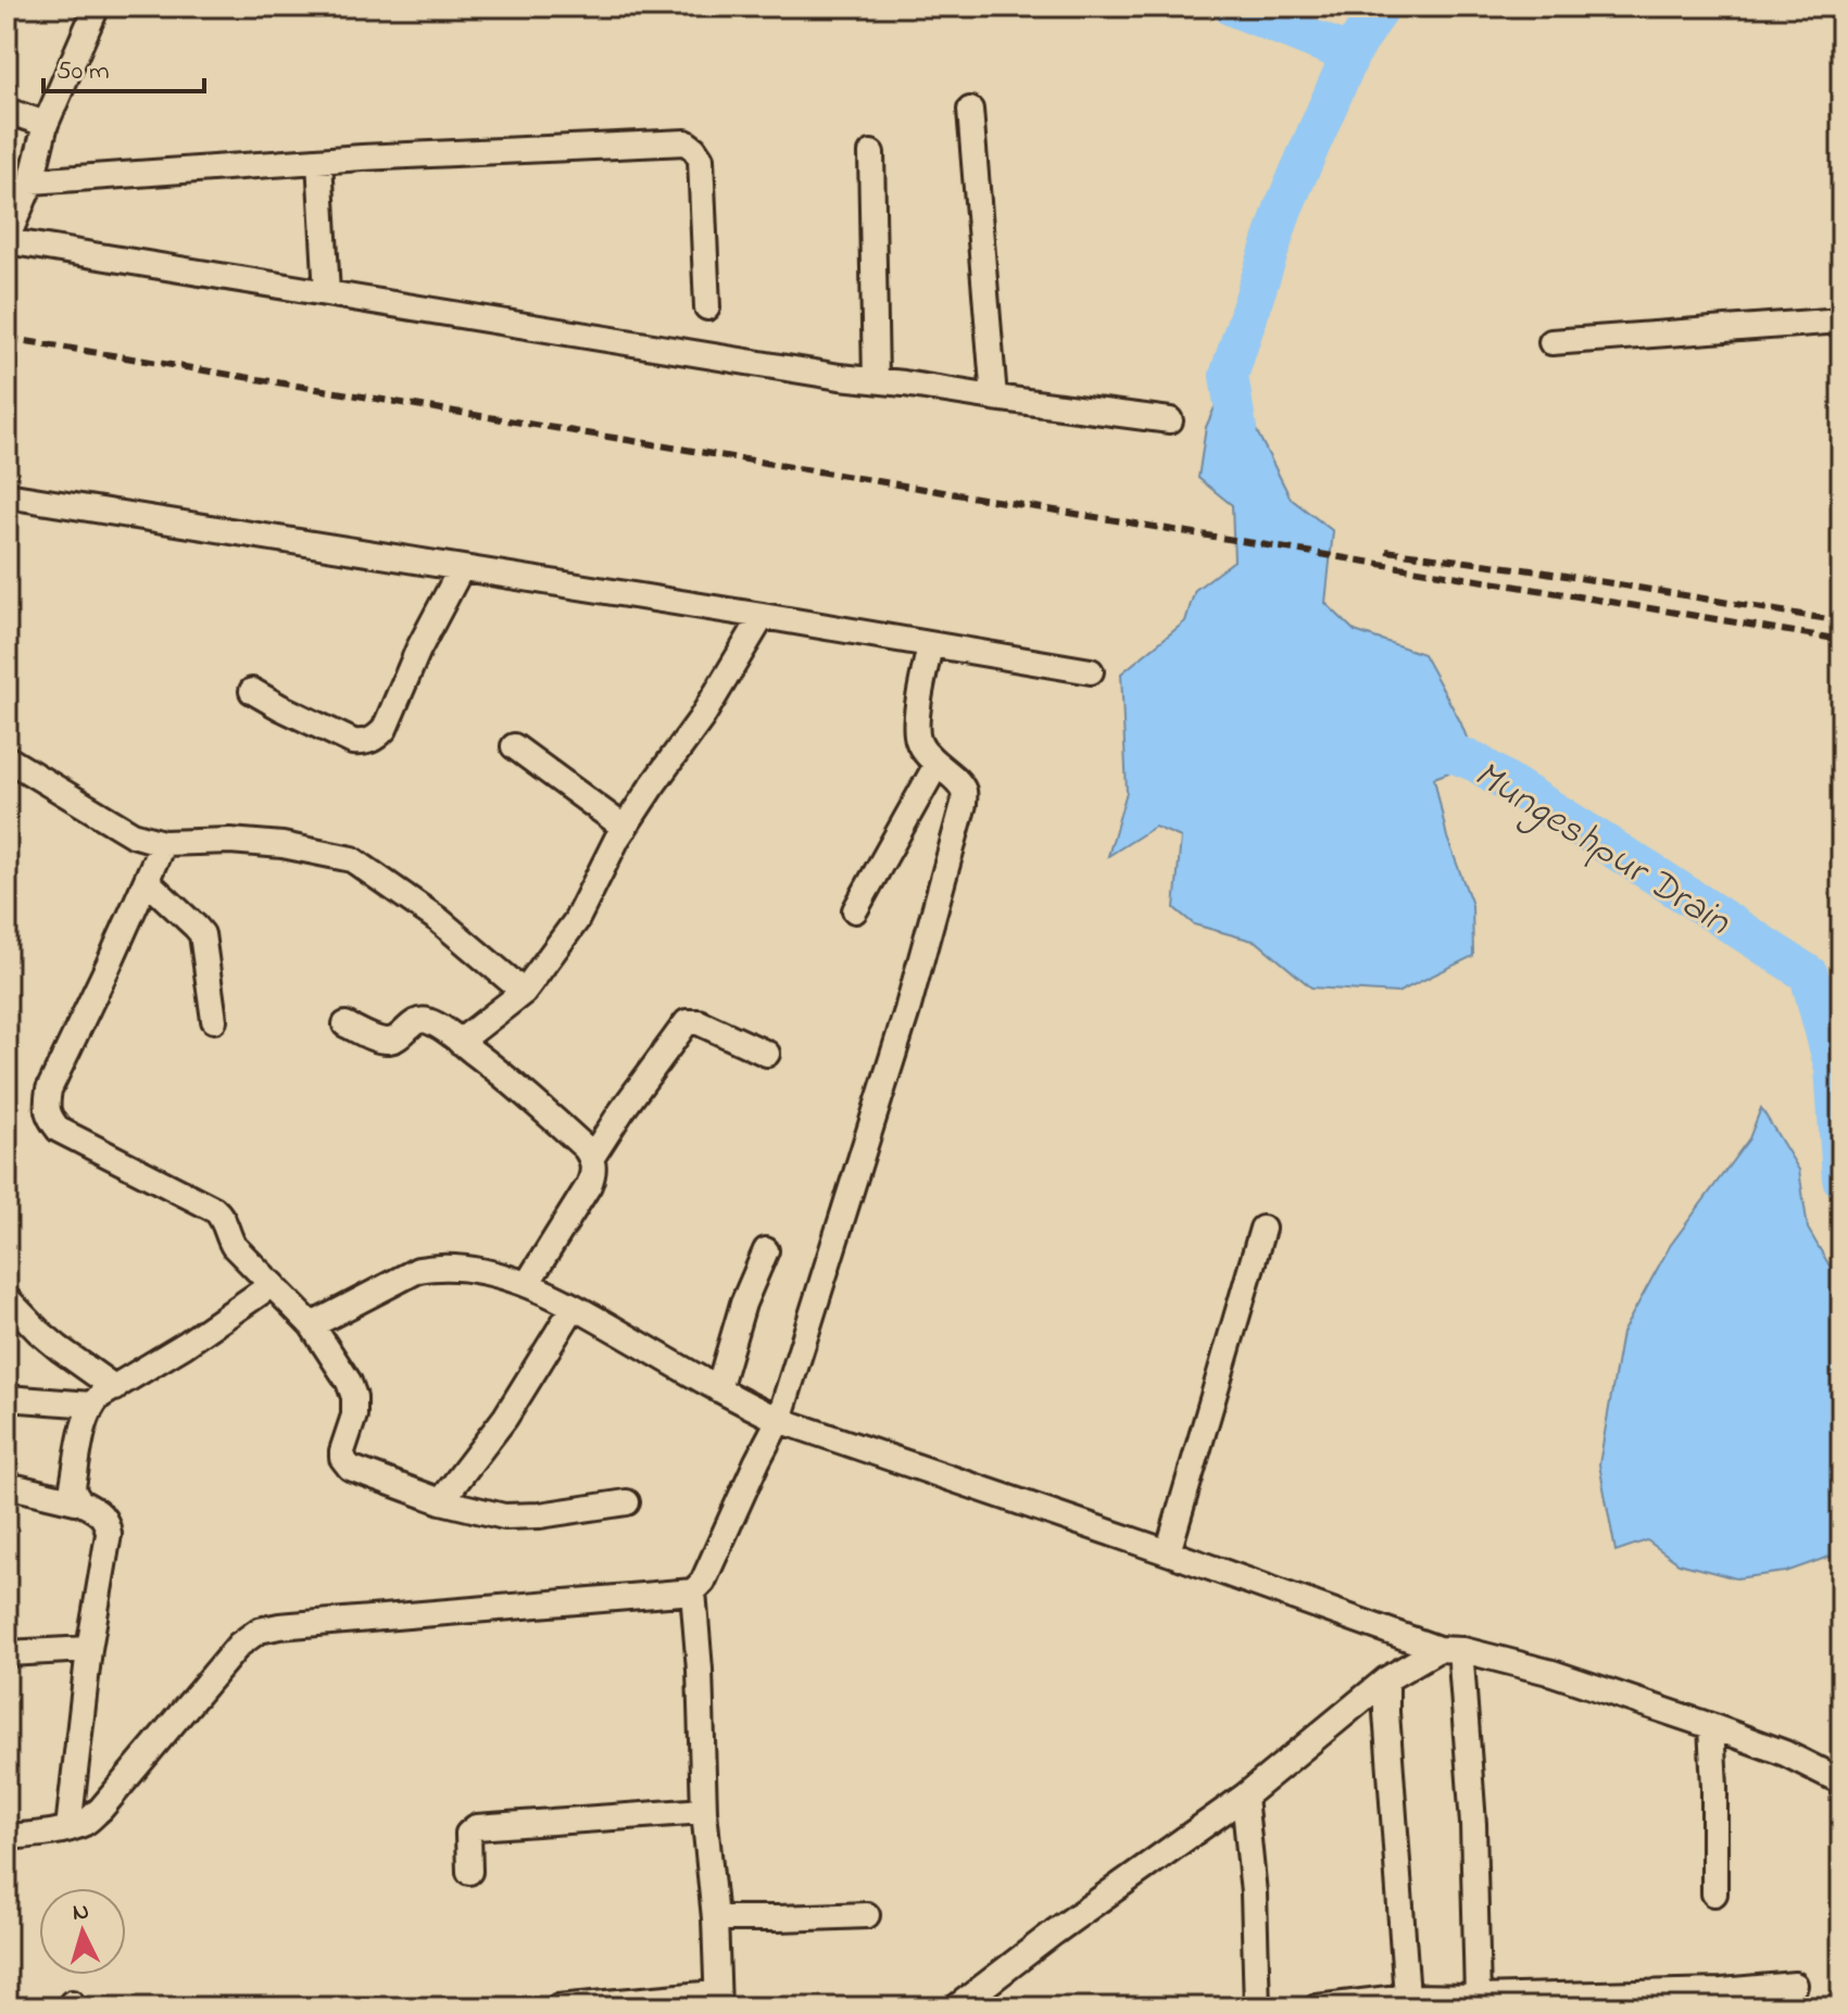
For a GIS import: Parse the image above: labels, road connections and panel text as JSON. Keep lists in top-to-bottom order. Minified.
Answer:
{"water":["Mungeshpur Drain"],"scale_bar":"50 m","north":"top"}
